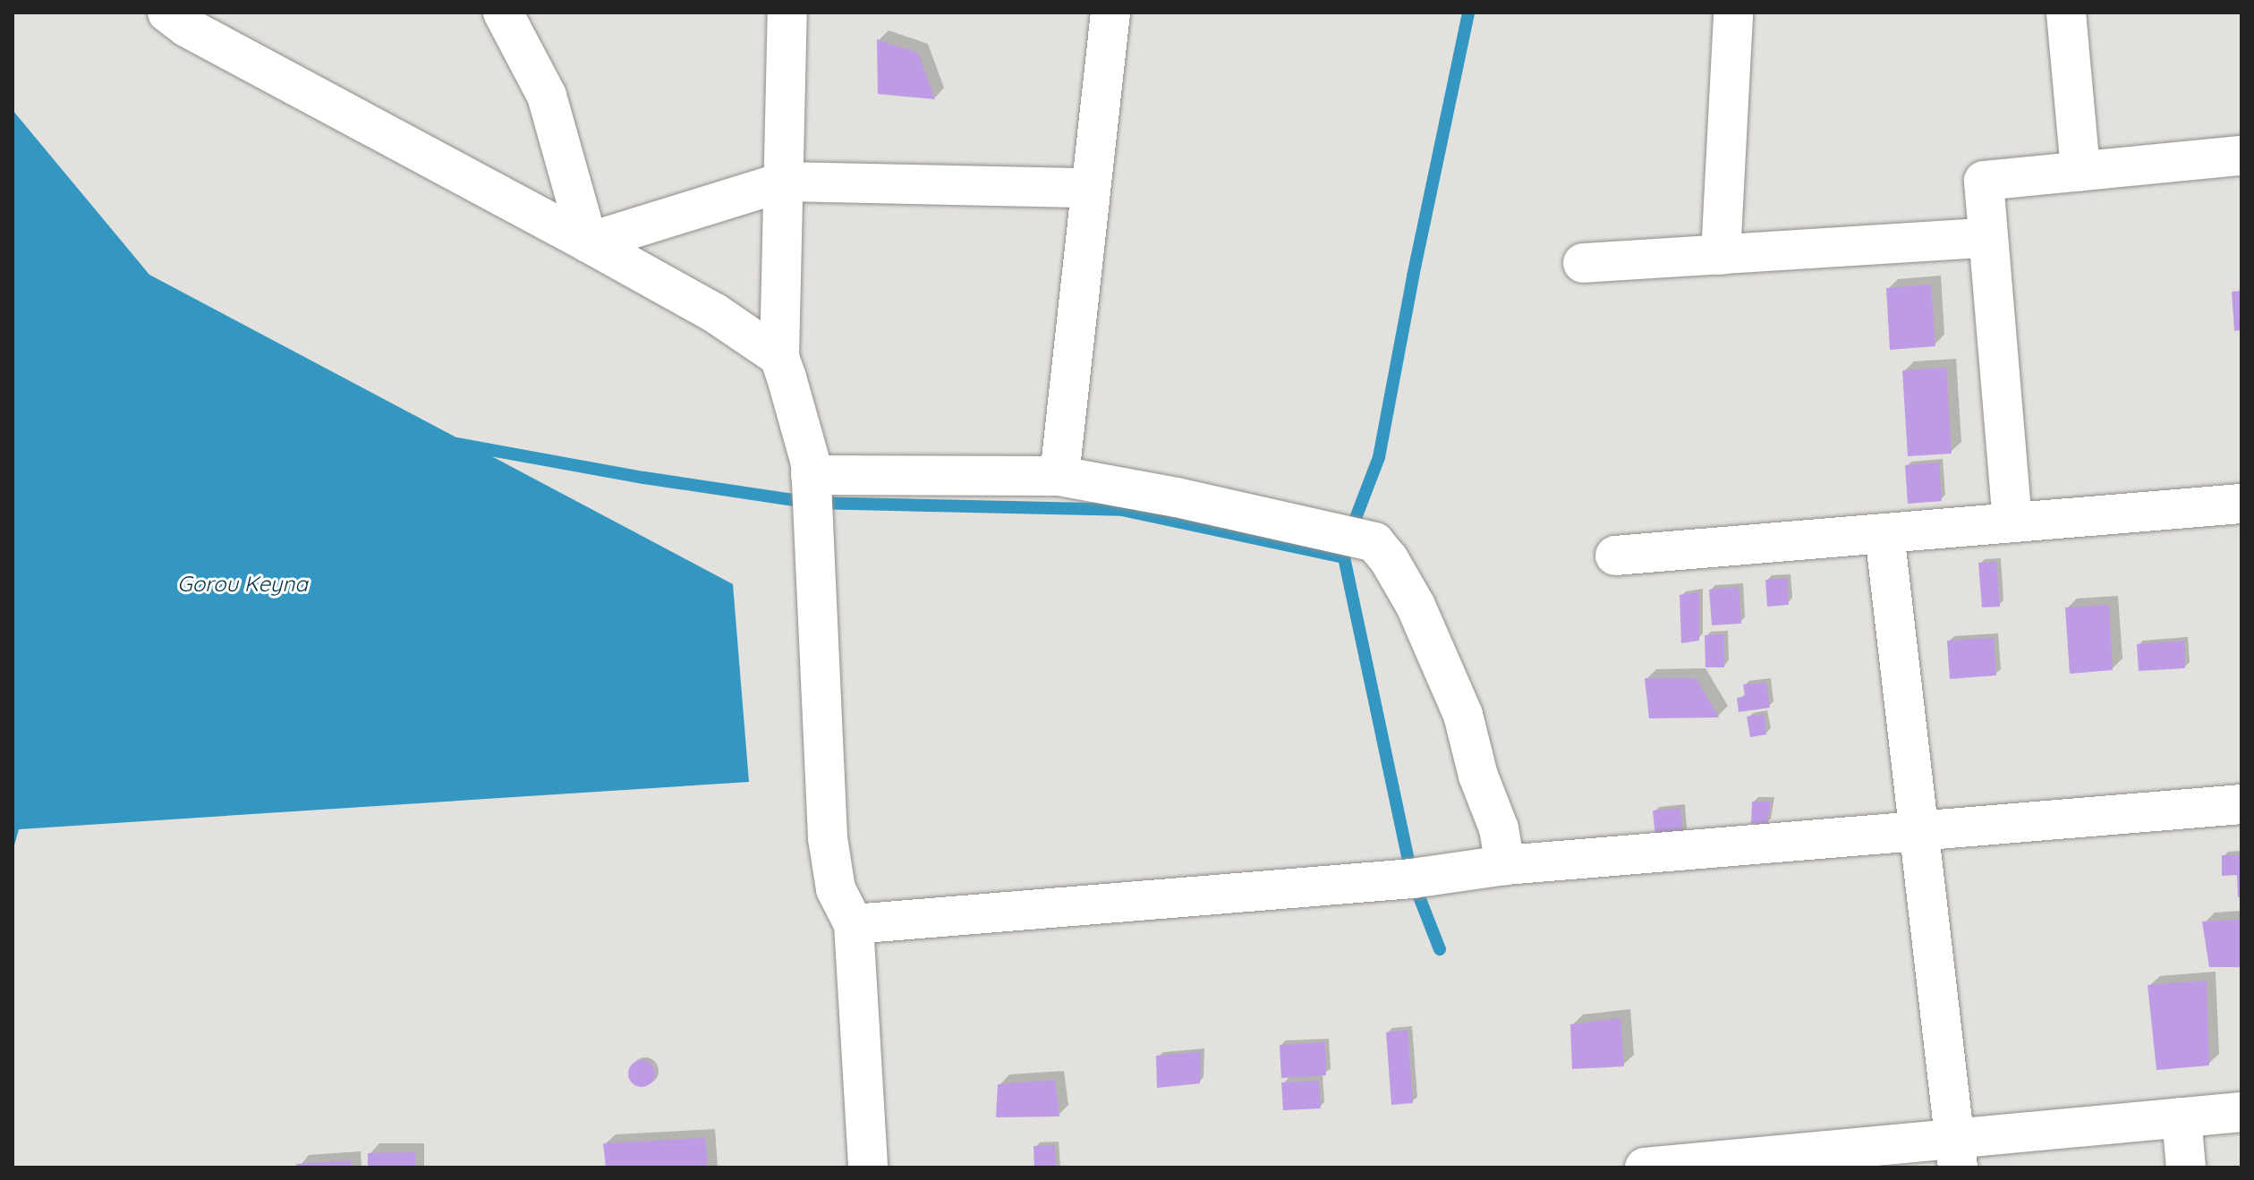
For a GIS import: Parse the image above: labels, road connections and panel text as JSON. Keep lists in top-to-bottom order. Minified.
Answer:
{"water":["Gorou Keyna"]}
